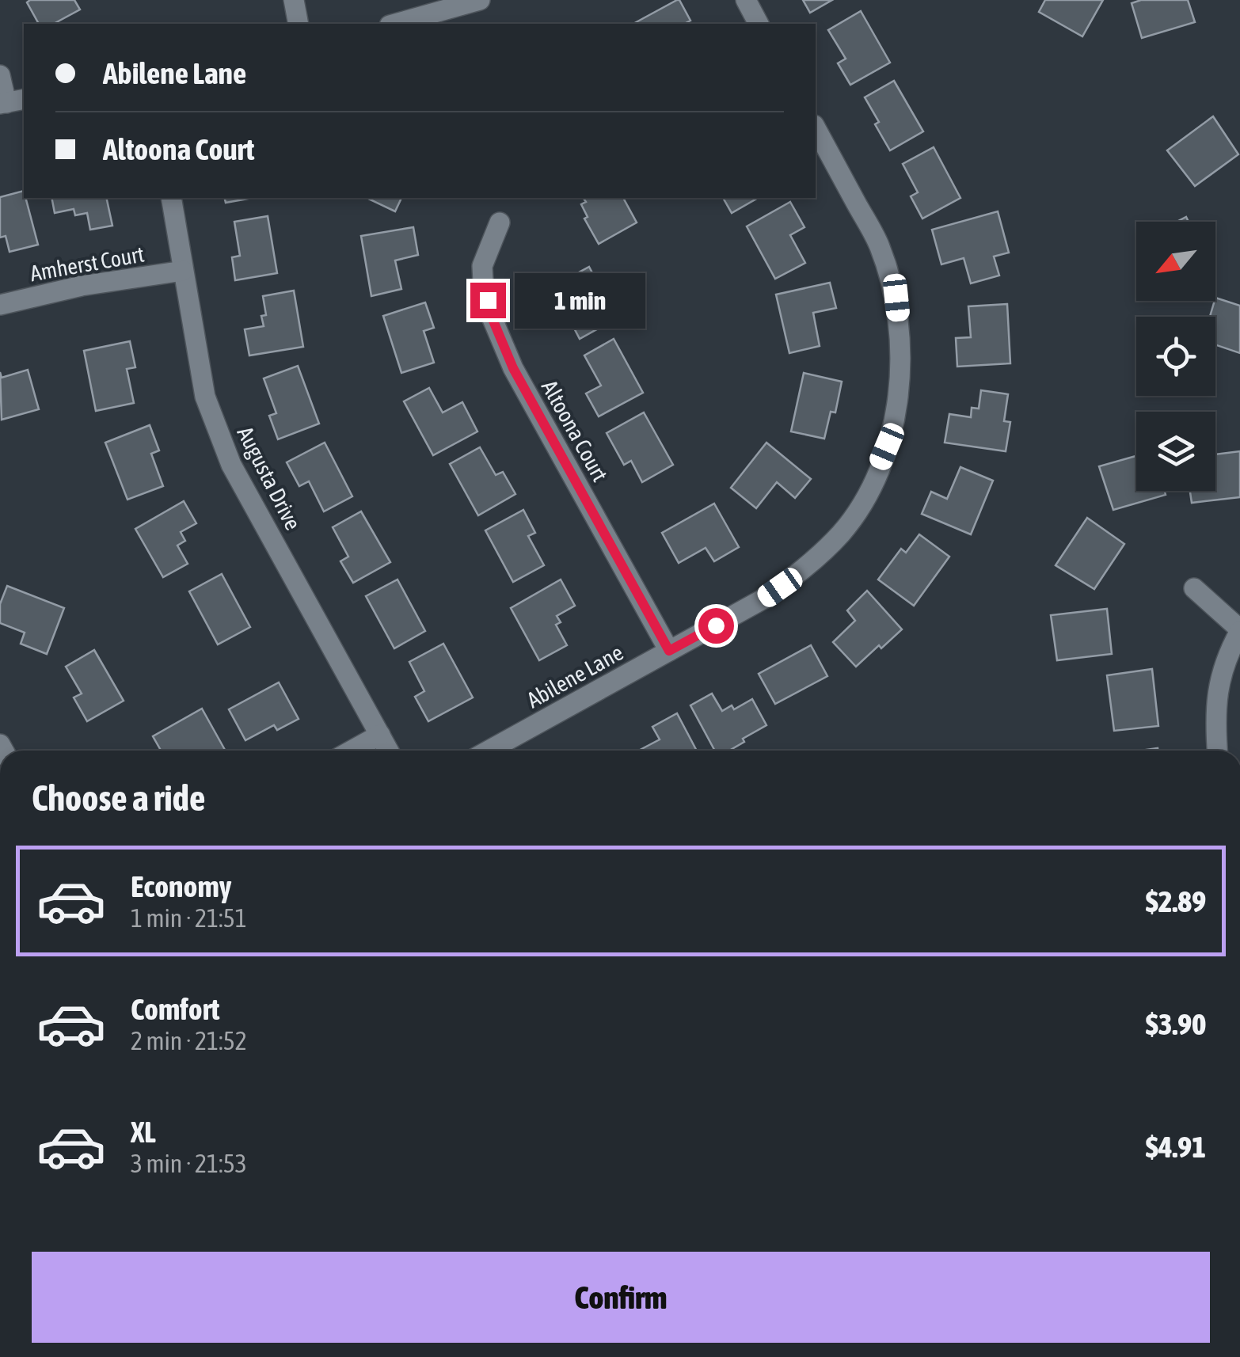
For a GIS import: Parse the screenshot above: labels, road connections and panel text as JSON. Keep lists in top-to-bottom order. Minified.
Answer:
{"streets":{"street":["Amherst Court","Altoona Court","Augusta Drive","Abilene Lane"]},"crossings":[["Amherst Court","Augusta Drive"],["Altoona Court","Abilene Lane"]],"north":"bottom left","page":{"banner":["Abilene Lane","Altoona Court"],"bubble":"1 min","heading":"Choose a ride","list":[{"name":"Economy","note":"1 min · 21:51","value":"$2.89"},{"name":"Comfort","note":"2 min · 21:52","value":"$3.90"},{"name":"XL","note":"3 min · 21:53","value":"$4.91"}],"buttons":"Confirm"}}
